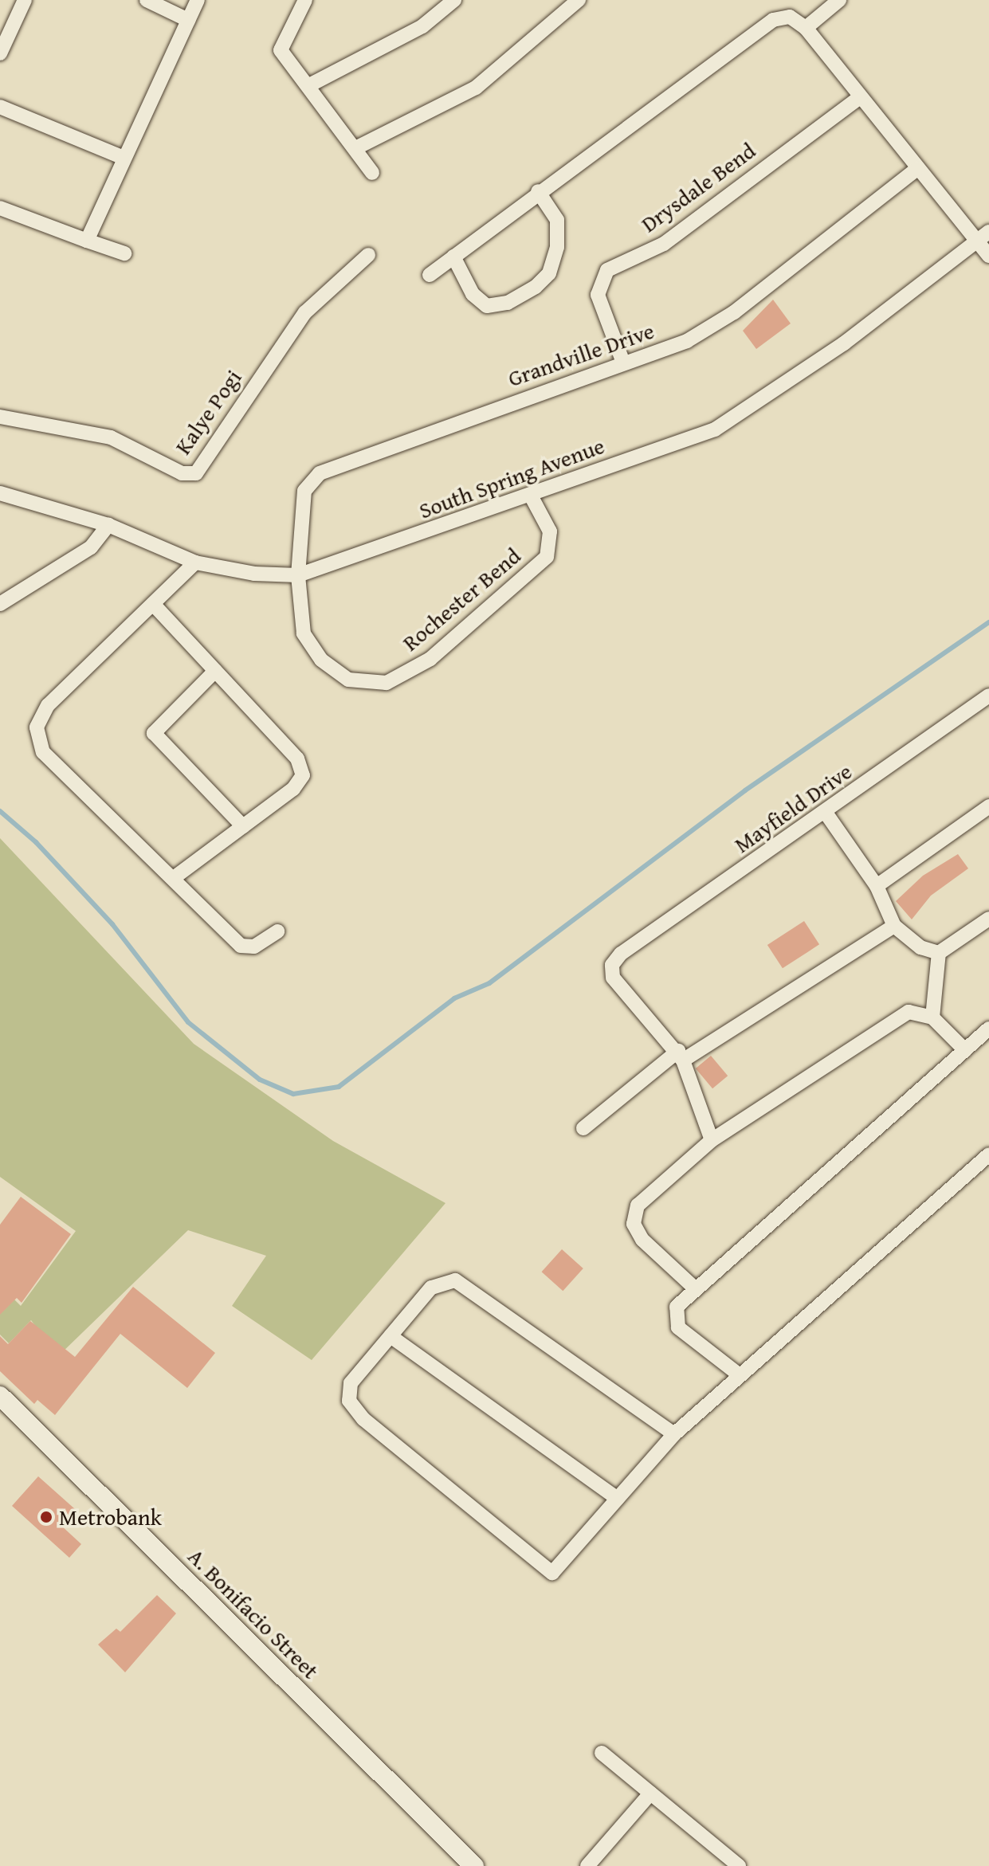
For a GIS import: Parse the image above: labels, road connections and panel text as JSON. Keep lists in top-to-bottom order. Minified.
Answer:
{"streets":{"main road":["A. Bonifacio Street"],"street":["Drysdale Bend","Grandville Drive","Kalye Pogi","South Spring Avenue","Rochester Bend","Mayfield Drive"]},"crossings":[["Drysdale Bend","Grandville Drive"],["Grandville Drive","South Spring Avenue"],["Grandville Drive","Rochester Bend"],["South Spring Avenue","Rochester Bend"]],"places":["Metrobank"]}
